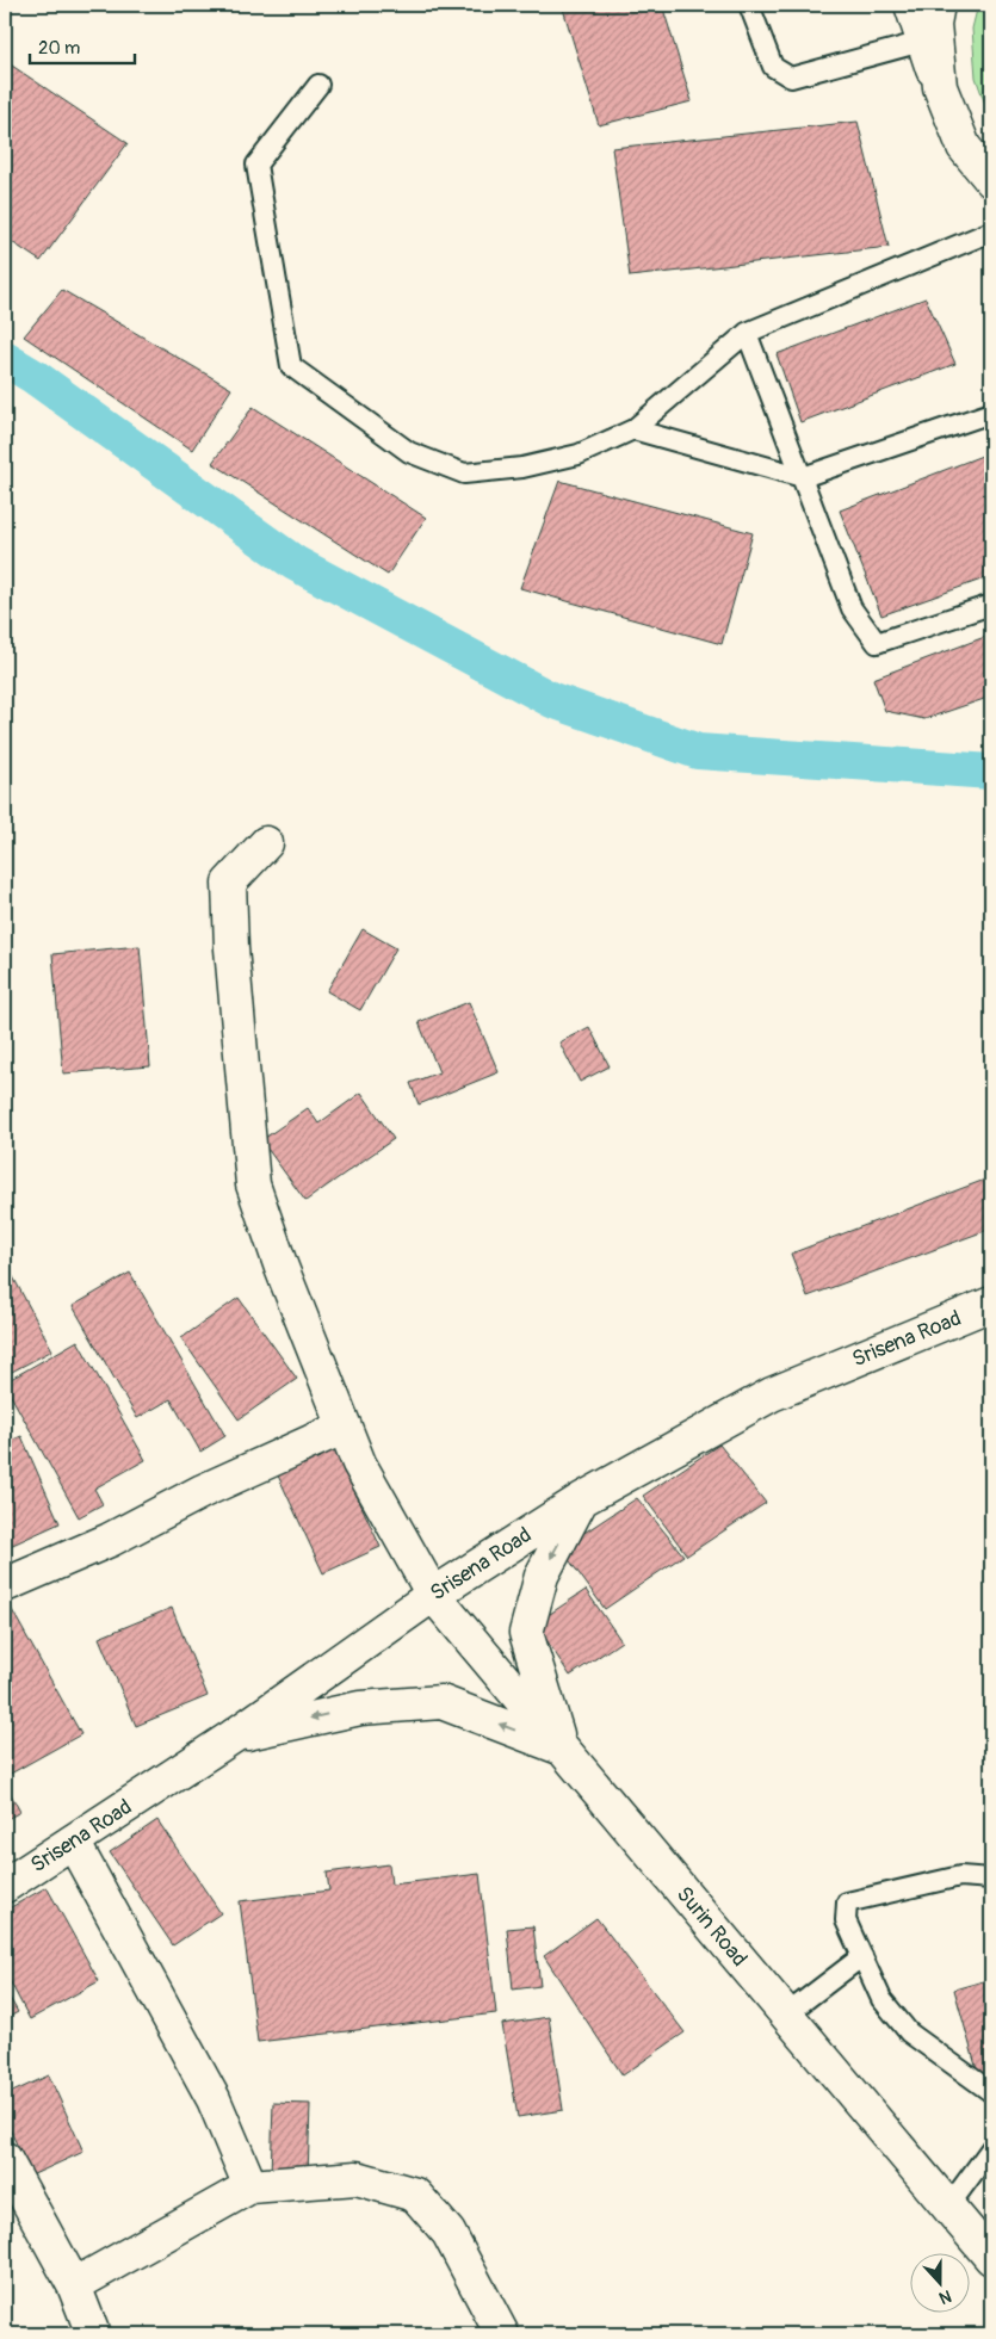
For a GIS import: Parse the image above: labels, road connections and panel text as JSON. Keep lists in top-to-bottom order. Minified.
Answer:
{"streets":{"street":["Srisena Road","Surin Road"]},"crossings":[["Srisena Road","Surin Road"]],"scale_bar":"20 m","north":"bottom"}
